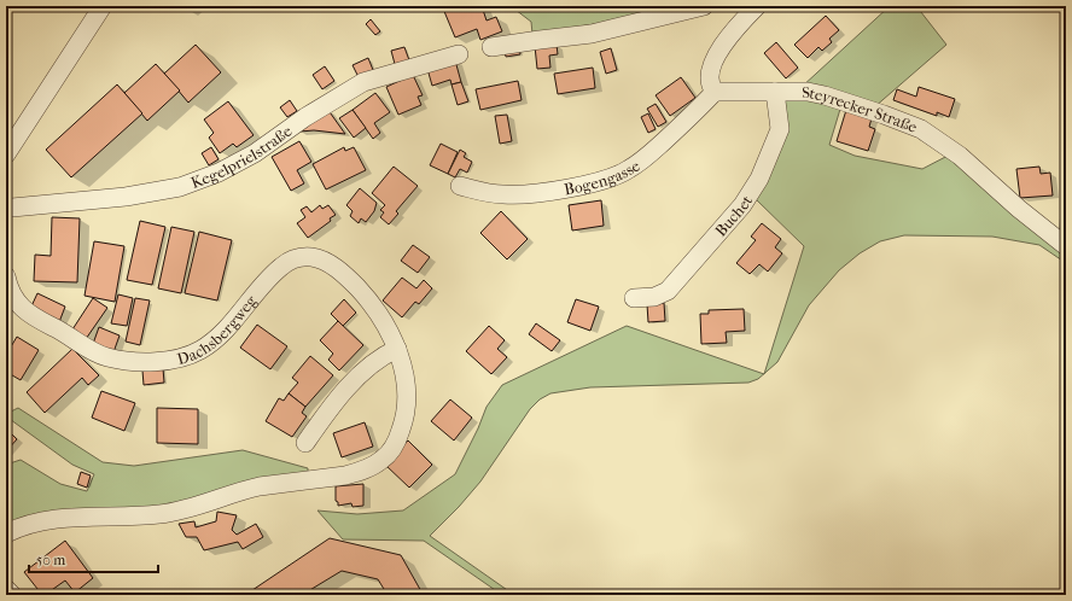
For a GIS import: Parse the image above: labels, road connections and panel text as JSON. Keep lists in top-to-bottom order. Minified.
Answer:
{"streets":{"street":["Steyrecker Straße","Kegelprielstraße","Bogengasse","Buchet","Dachsbergweg"]},"crossings":[["Steyrecker Straße","Bogengasse"],["Steyrecker Straße","Buchet"]],"scale_bar":"50 m"}
